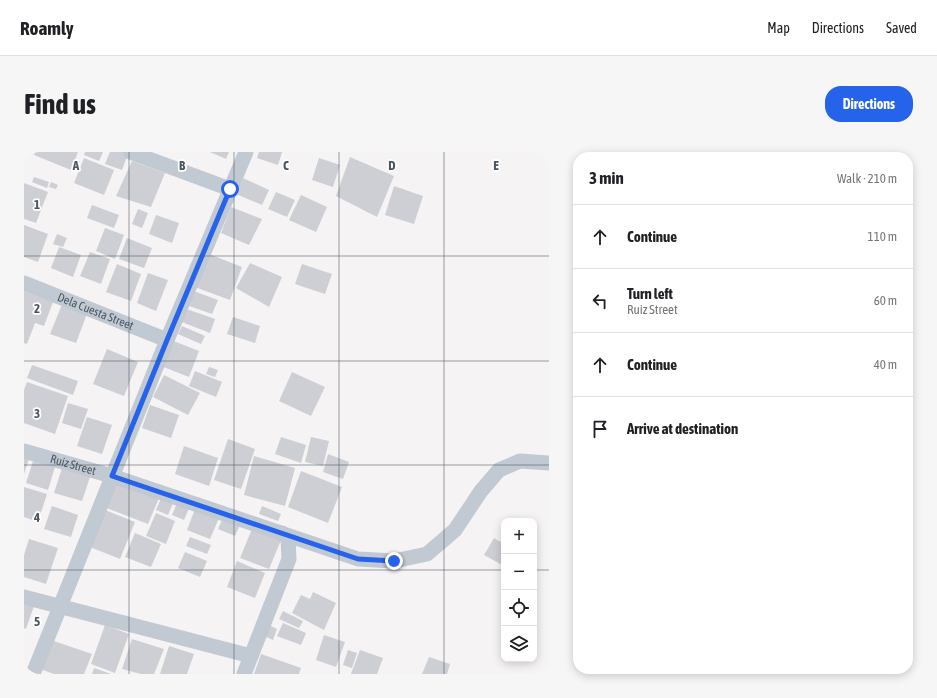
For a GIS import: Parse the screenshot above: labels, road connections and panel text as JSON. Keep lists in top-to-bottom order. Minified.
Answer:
{"streets":{"street":["Dela Cuesta Street","Ruiz Street"]},"page":{"header":"Roamly","nav":["Map","Directions","Saved"],"buttons":"Directions","title":"Find us","heading":["3 min","Walk · 210 m"],"list":[["Continue","110 m"],["Turn left","Ruiz Street","60 m"],["Continue","40 m"],"Arrive at destination"],"map_buttons":["+","−"]},"grid":{"columns":["A","B","C","D","E"],"rows":["1","2","3","4","5"]}}
